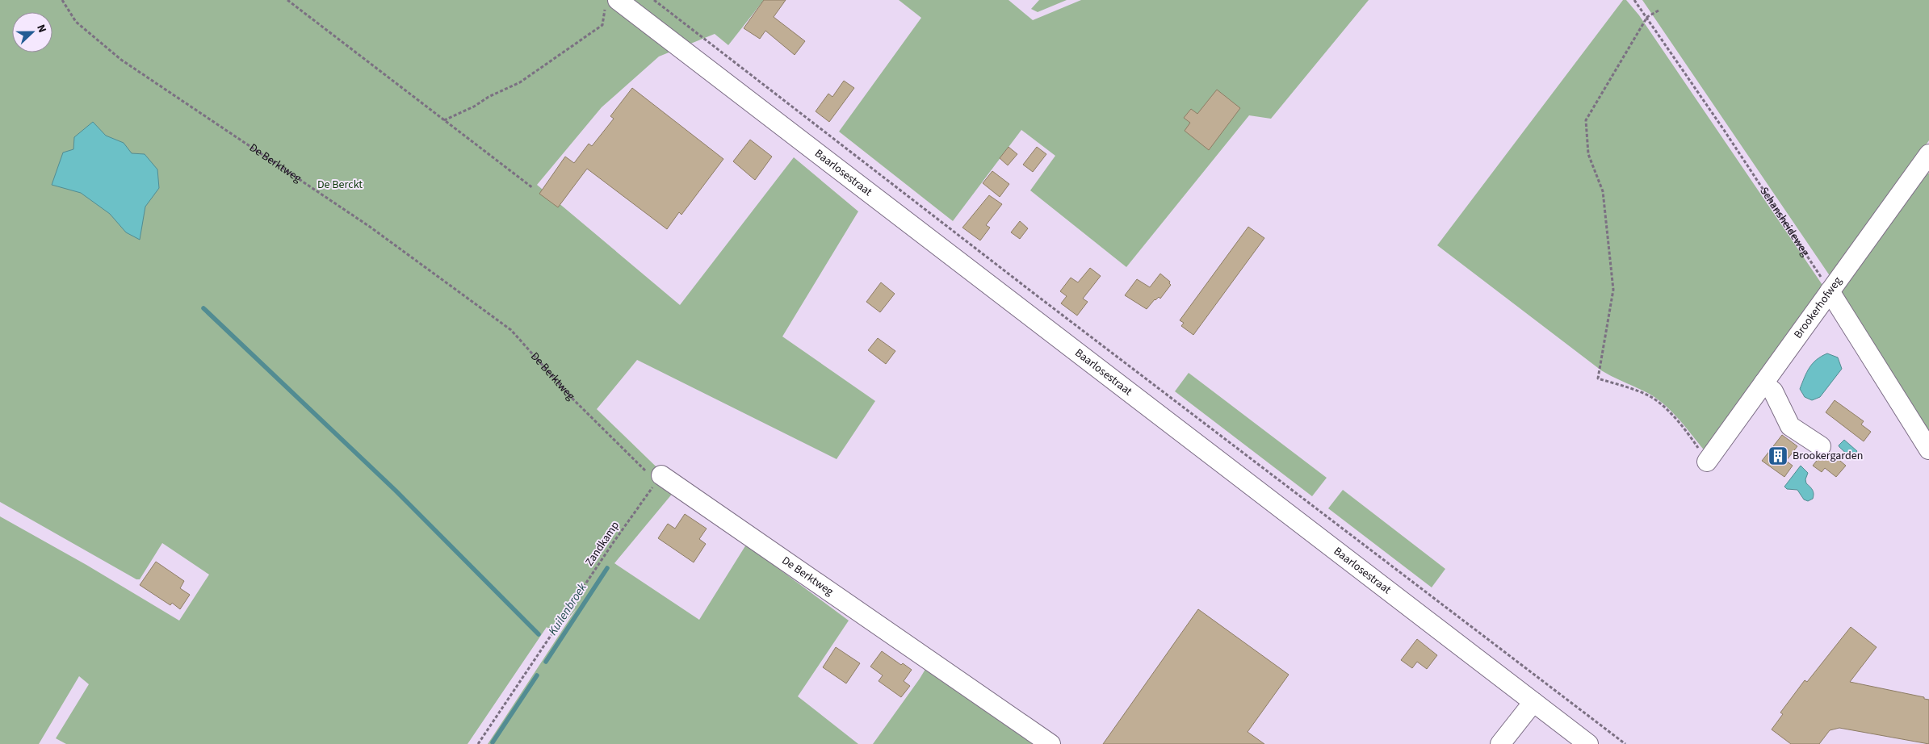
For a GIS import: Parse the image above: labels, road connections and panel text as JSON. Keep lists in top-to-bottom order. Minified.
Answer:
{"streets":{"street":["De Berktweg","Baarlosestraat","Brookerhofweg"],"path":["Schansheideweg","Zandkamp"]},"crossings":[["De Berktweg","Zandkamp"],["Schansheideweg","Brookerhofweg"]],"water":["Kuilenbroek"],"parks":["De Berckt"],"places":{"building":["Brookergarden"]},"north":"right"}
